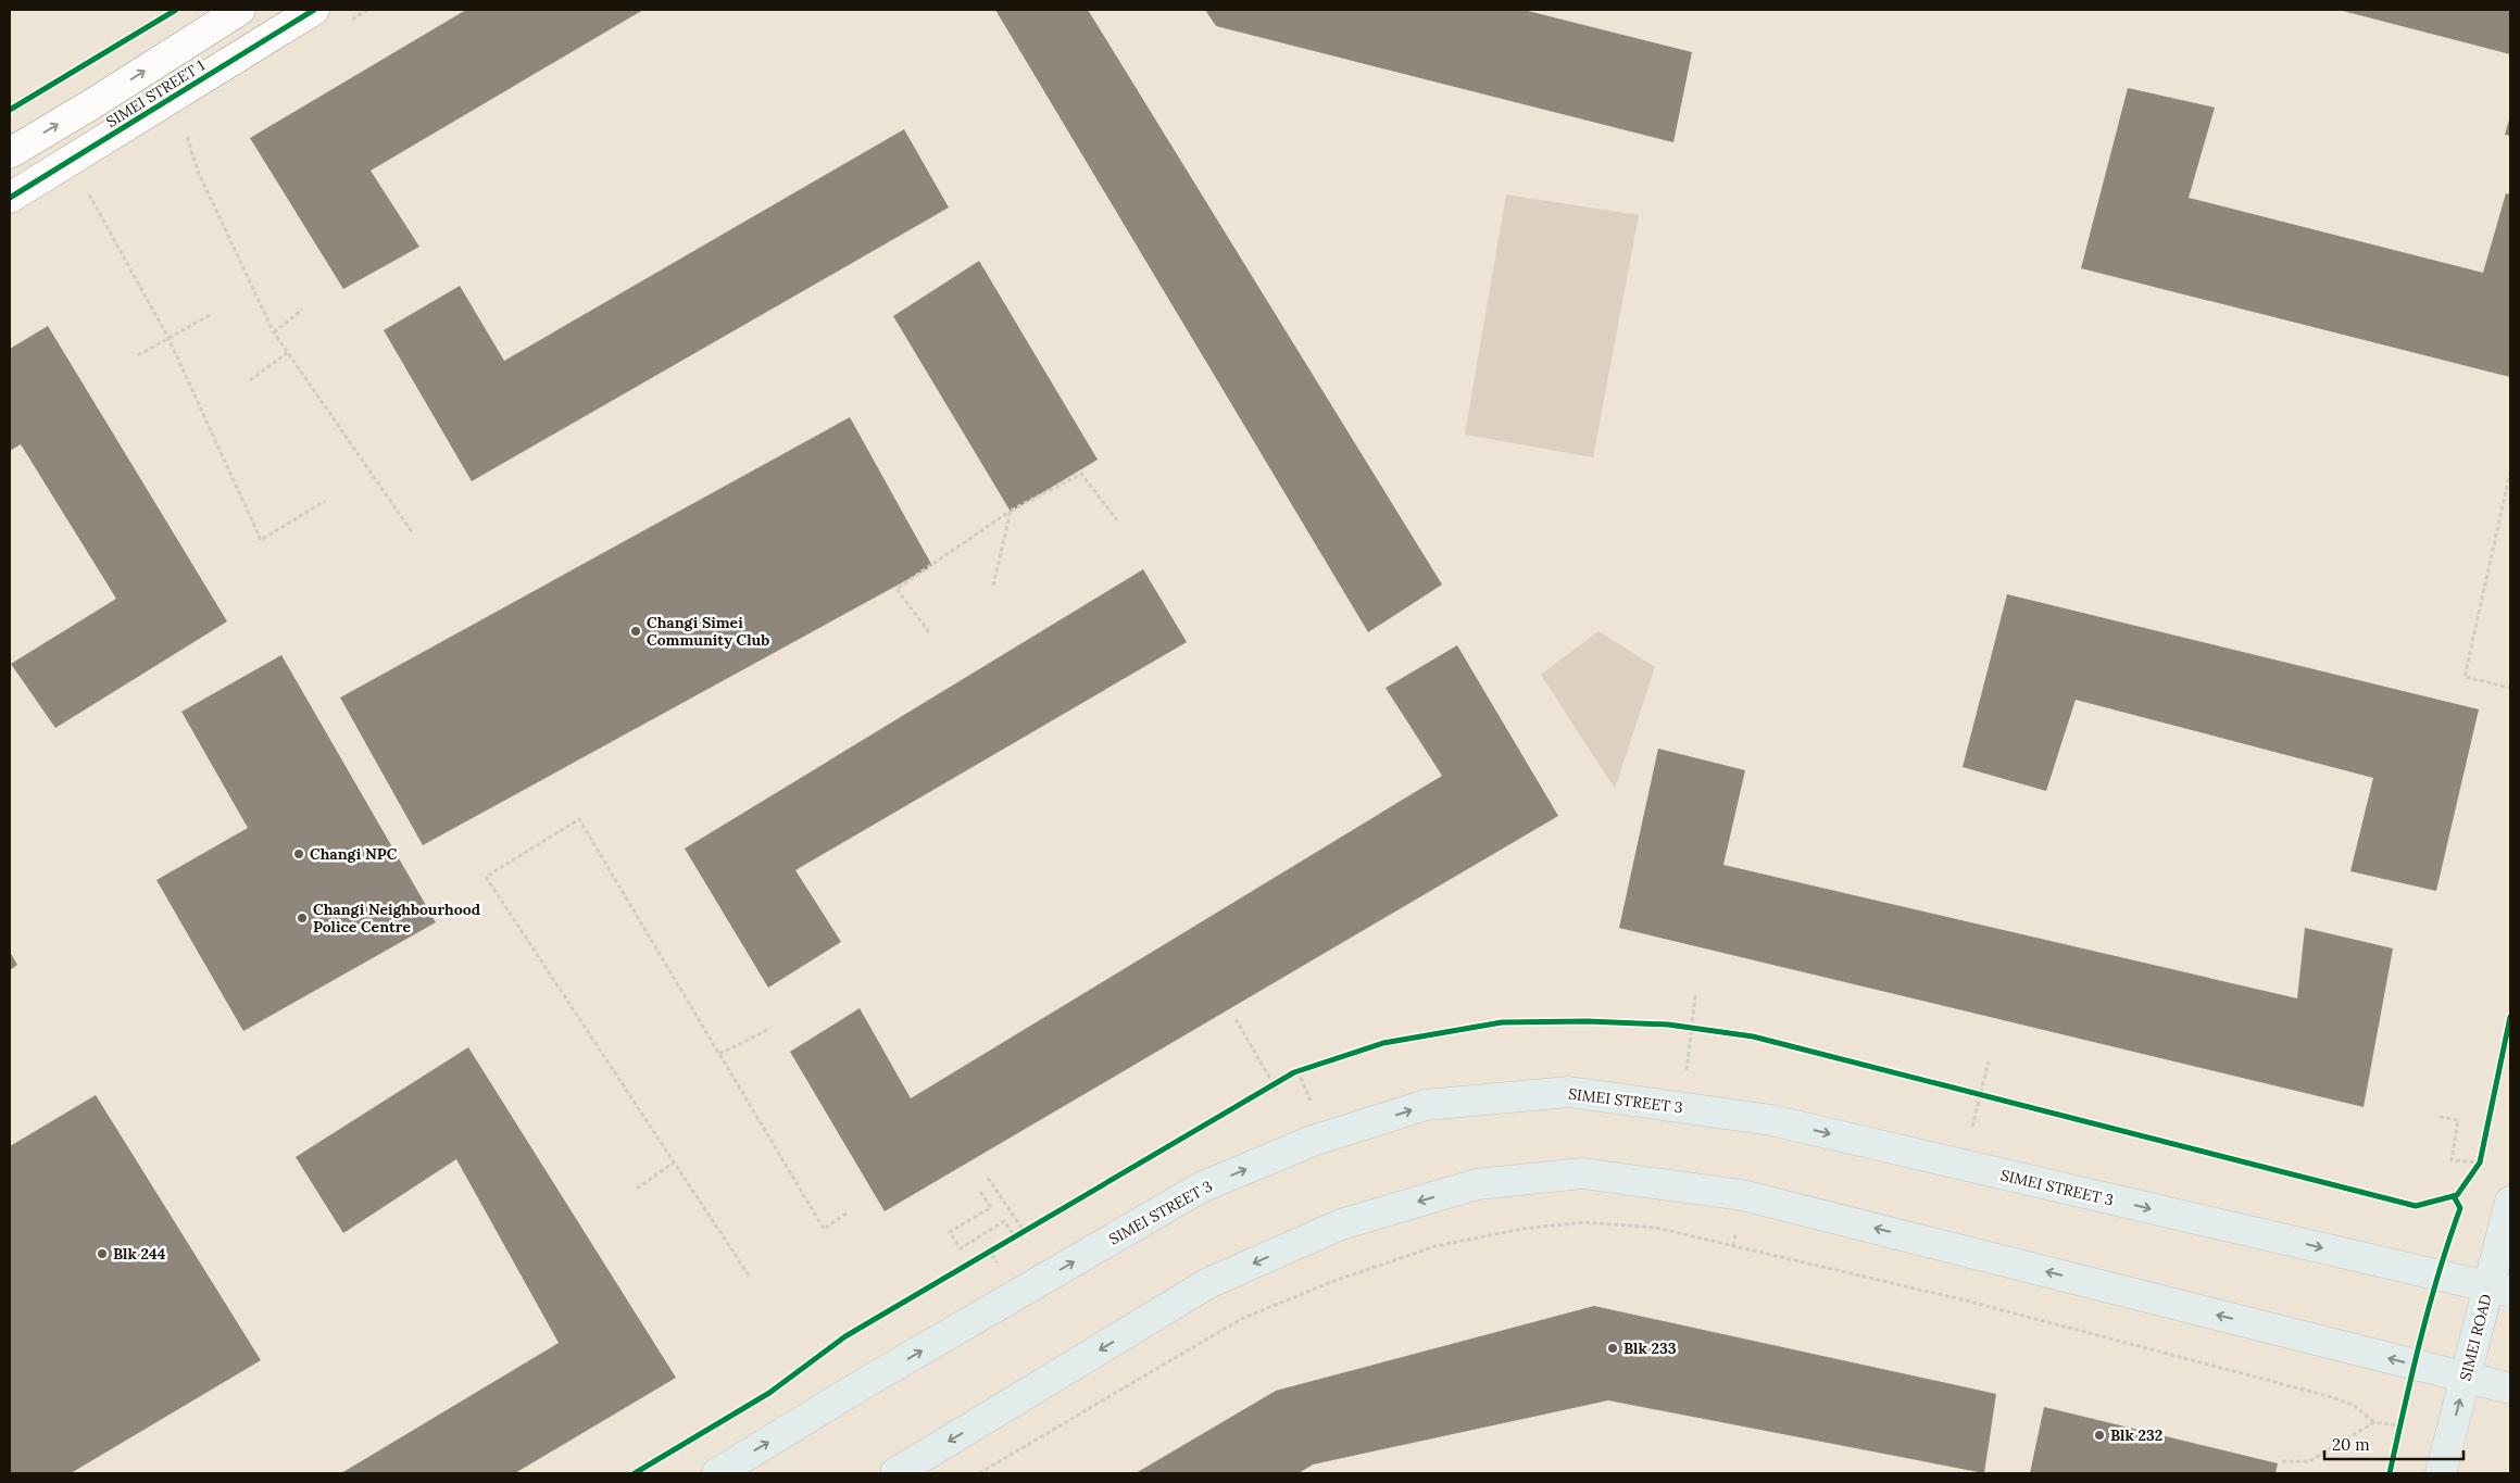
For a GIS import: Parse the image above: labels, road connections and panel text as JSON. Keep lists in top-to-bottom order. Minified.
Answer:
{"streets":{"main road":["SIMEI STREET 3","SIMEI ROAD"],"street":["SIMEI STREET 1"]},"crossings":[["SIMEI STREET 3","SIMEI ROAD"]],"one_way":["SIMEI ROAD"],"places":["Changi Simei Community Club","Changi NPC","Changi Neighbourhood Police Centre","Blk 244","Blk 233","Blk 232"],"scale_bar":"20 m"}
